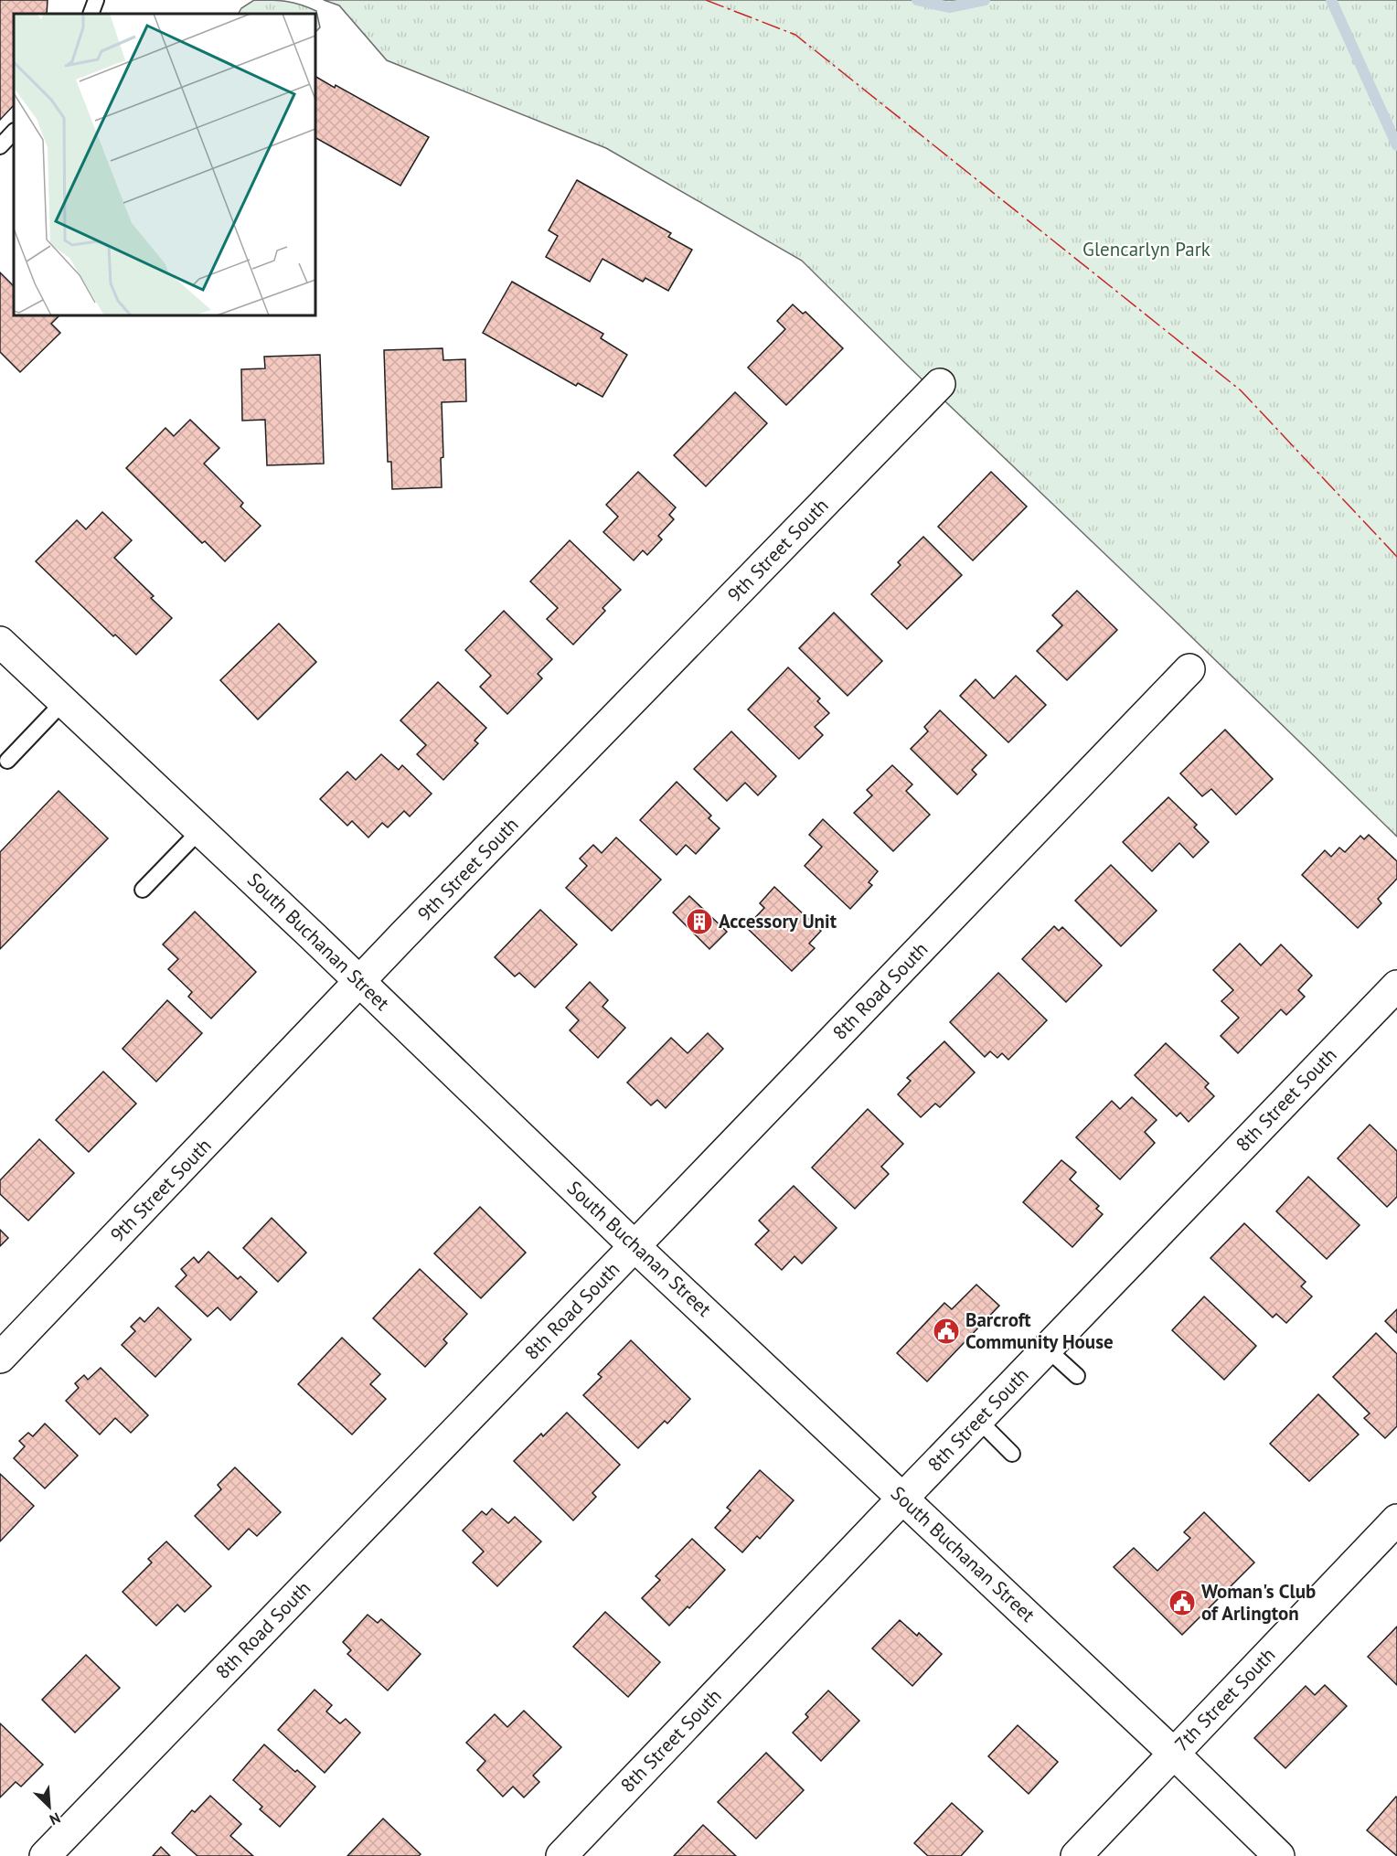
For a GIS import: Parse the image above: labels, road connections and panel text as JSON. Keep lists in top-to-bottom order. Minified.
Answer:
{"streets":{"street":["9th Street South","South Buchanan Street","8th Road South","8th Street South","7th Street South"]},"crossings":[["9th Street South","South Buchanan Street"],["South Buchanan Street","8th Road South"],["South Buchanan Street","8th Street South"],["South Buchanan Street","7th Street South"]],"parks":["Glencarlyn Park"],"places":{"building":["Accessory Unit"],"public building":["Barcroft Community House","Woman's Club of Arlington"]},"north":"bottom right"}
